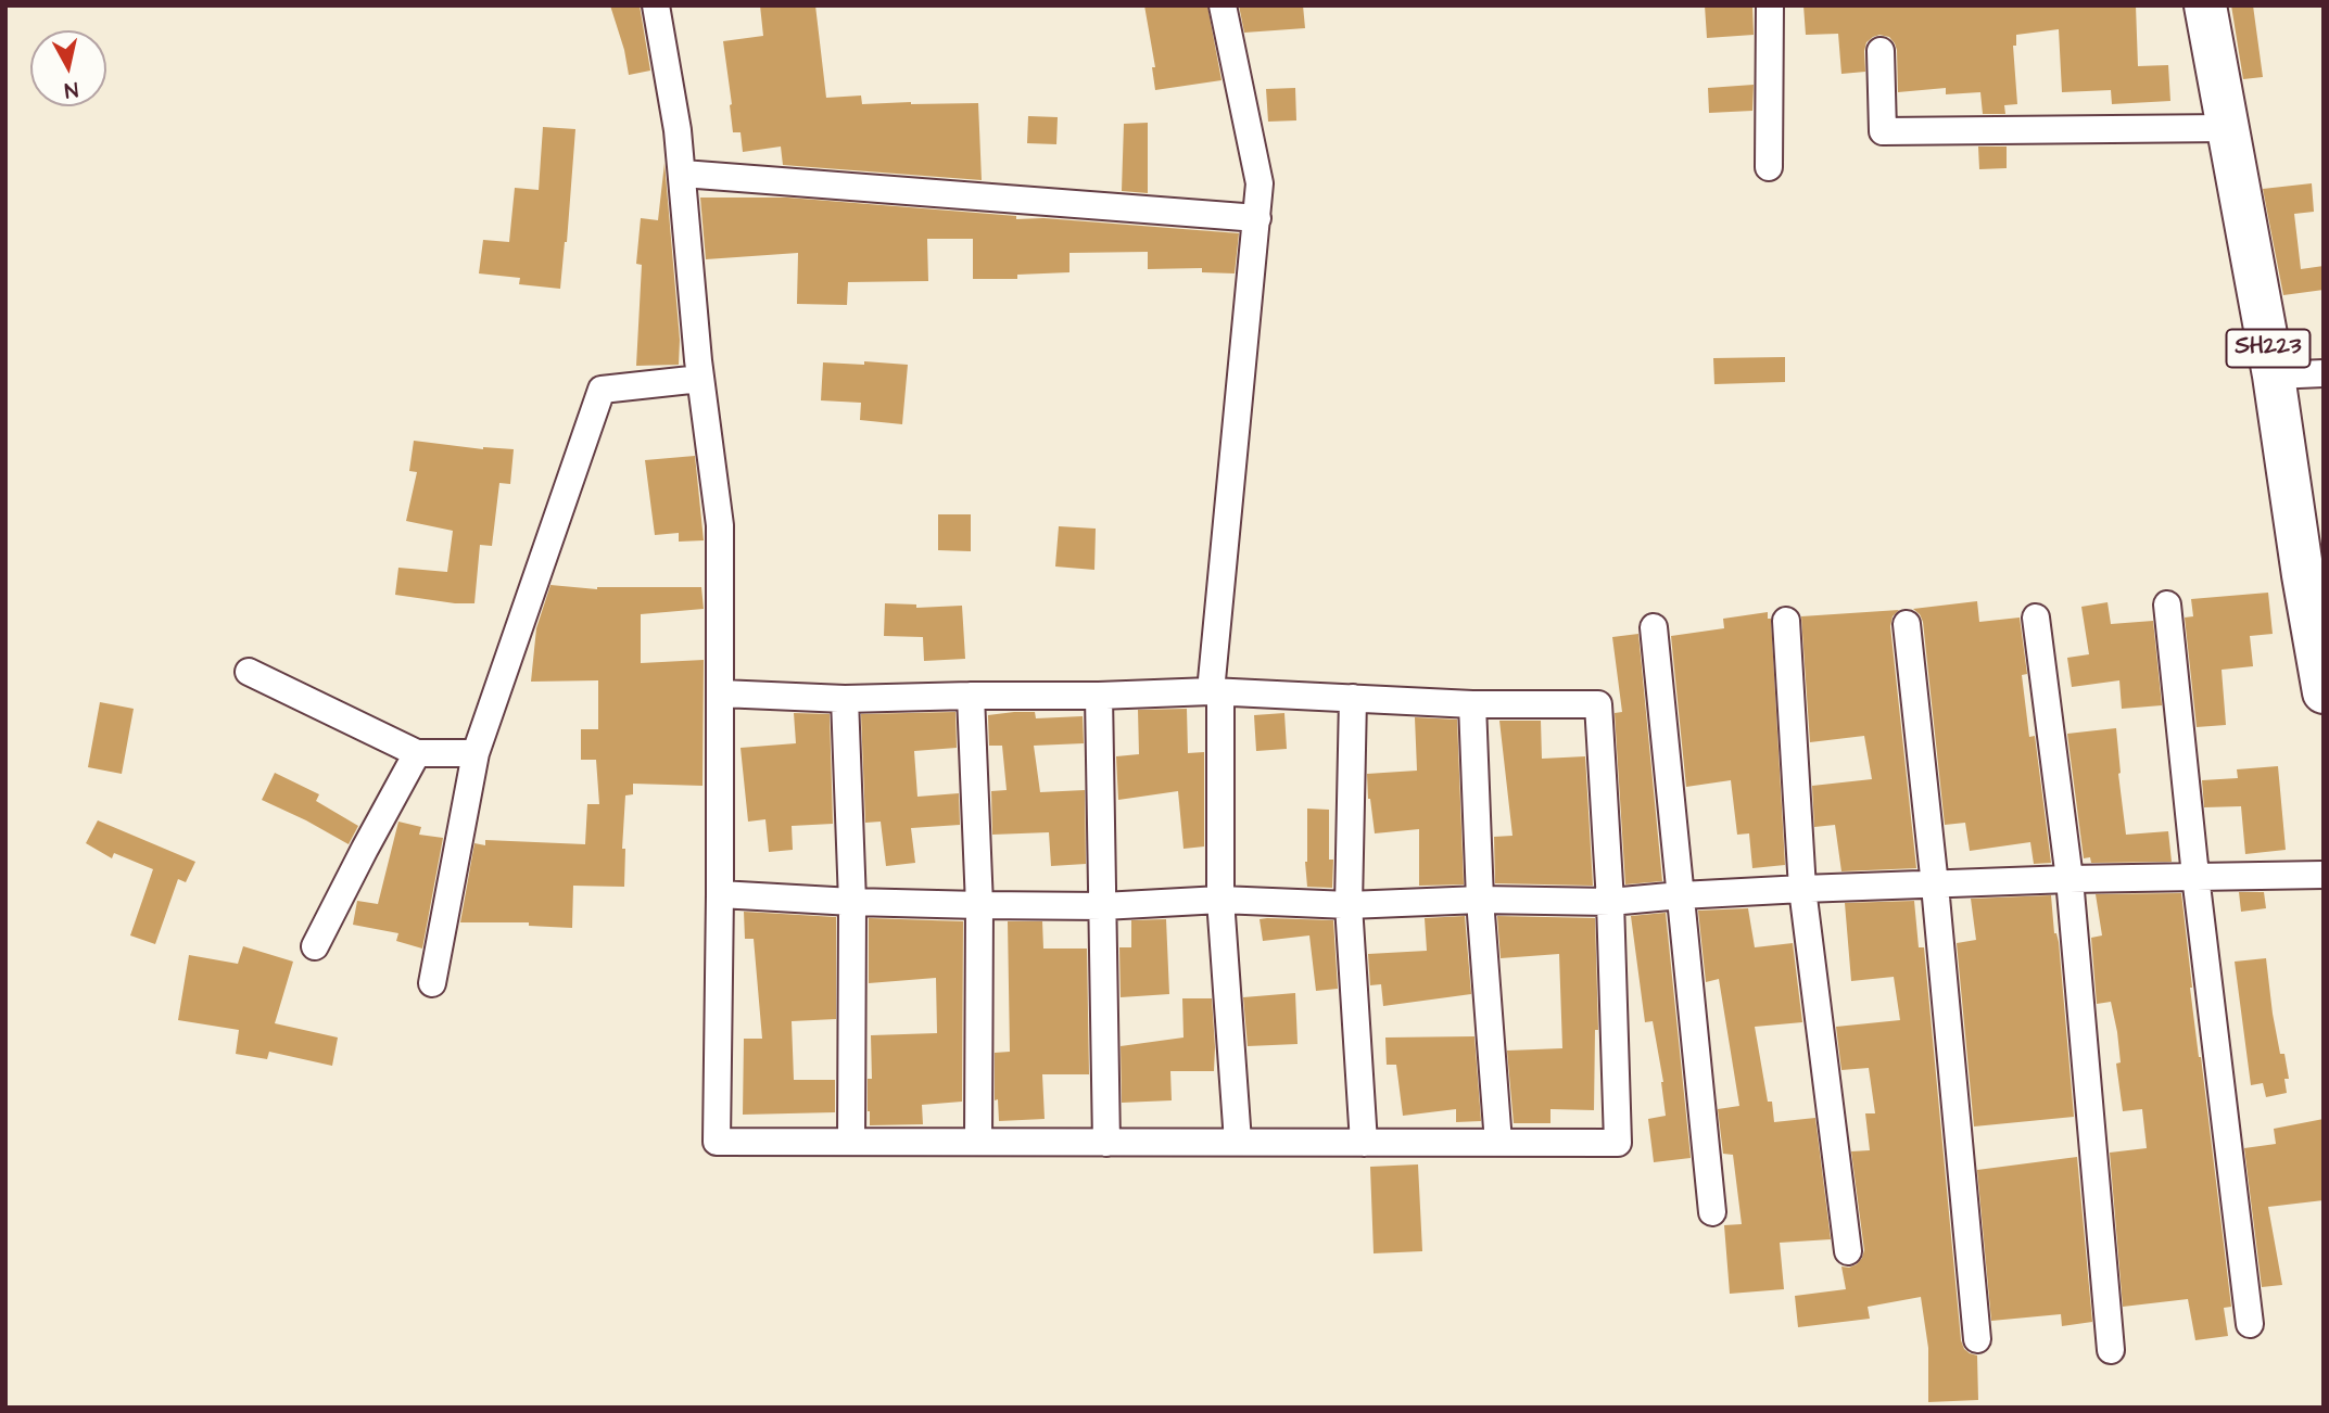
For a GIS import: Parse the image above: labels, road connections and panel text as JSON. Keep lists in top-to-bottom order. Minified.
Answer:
{"streets":{"main road":["SH223"]},"north":"bottom"}
